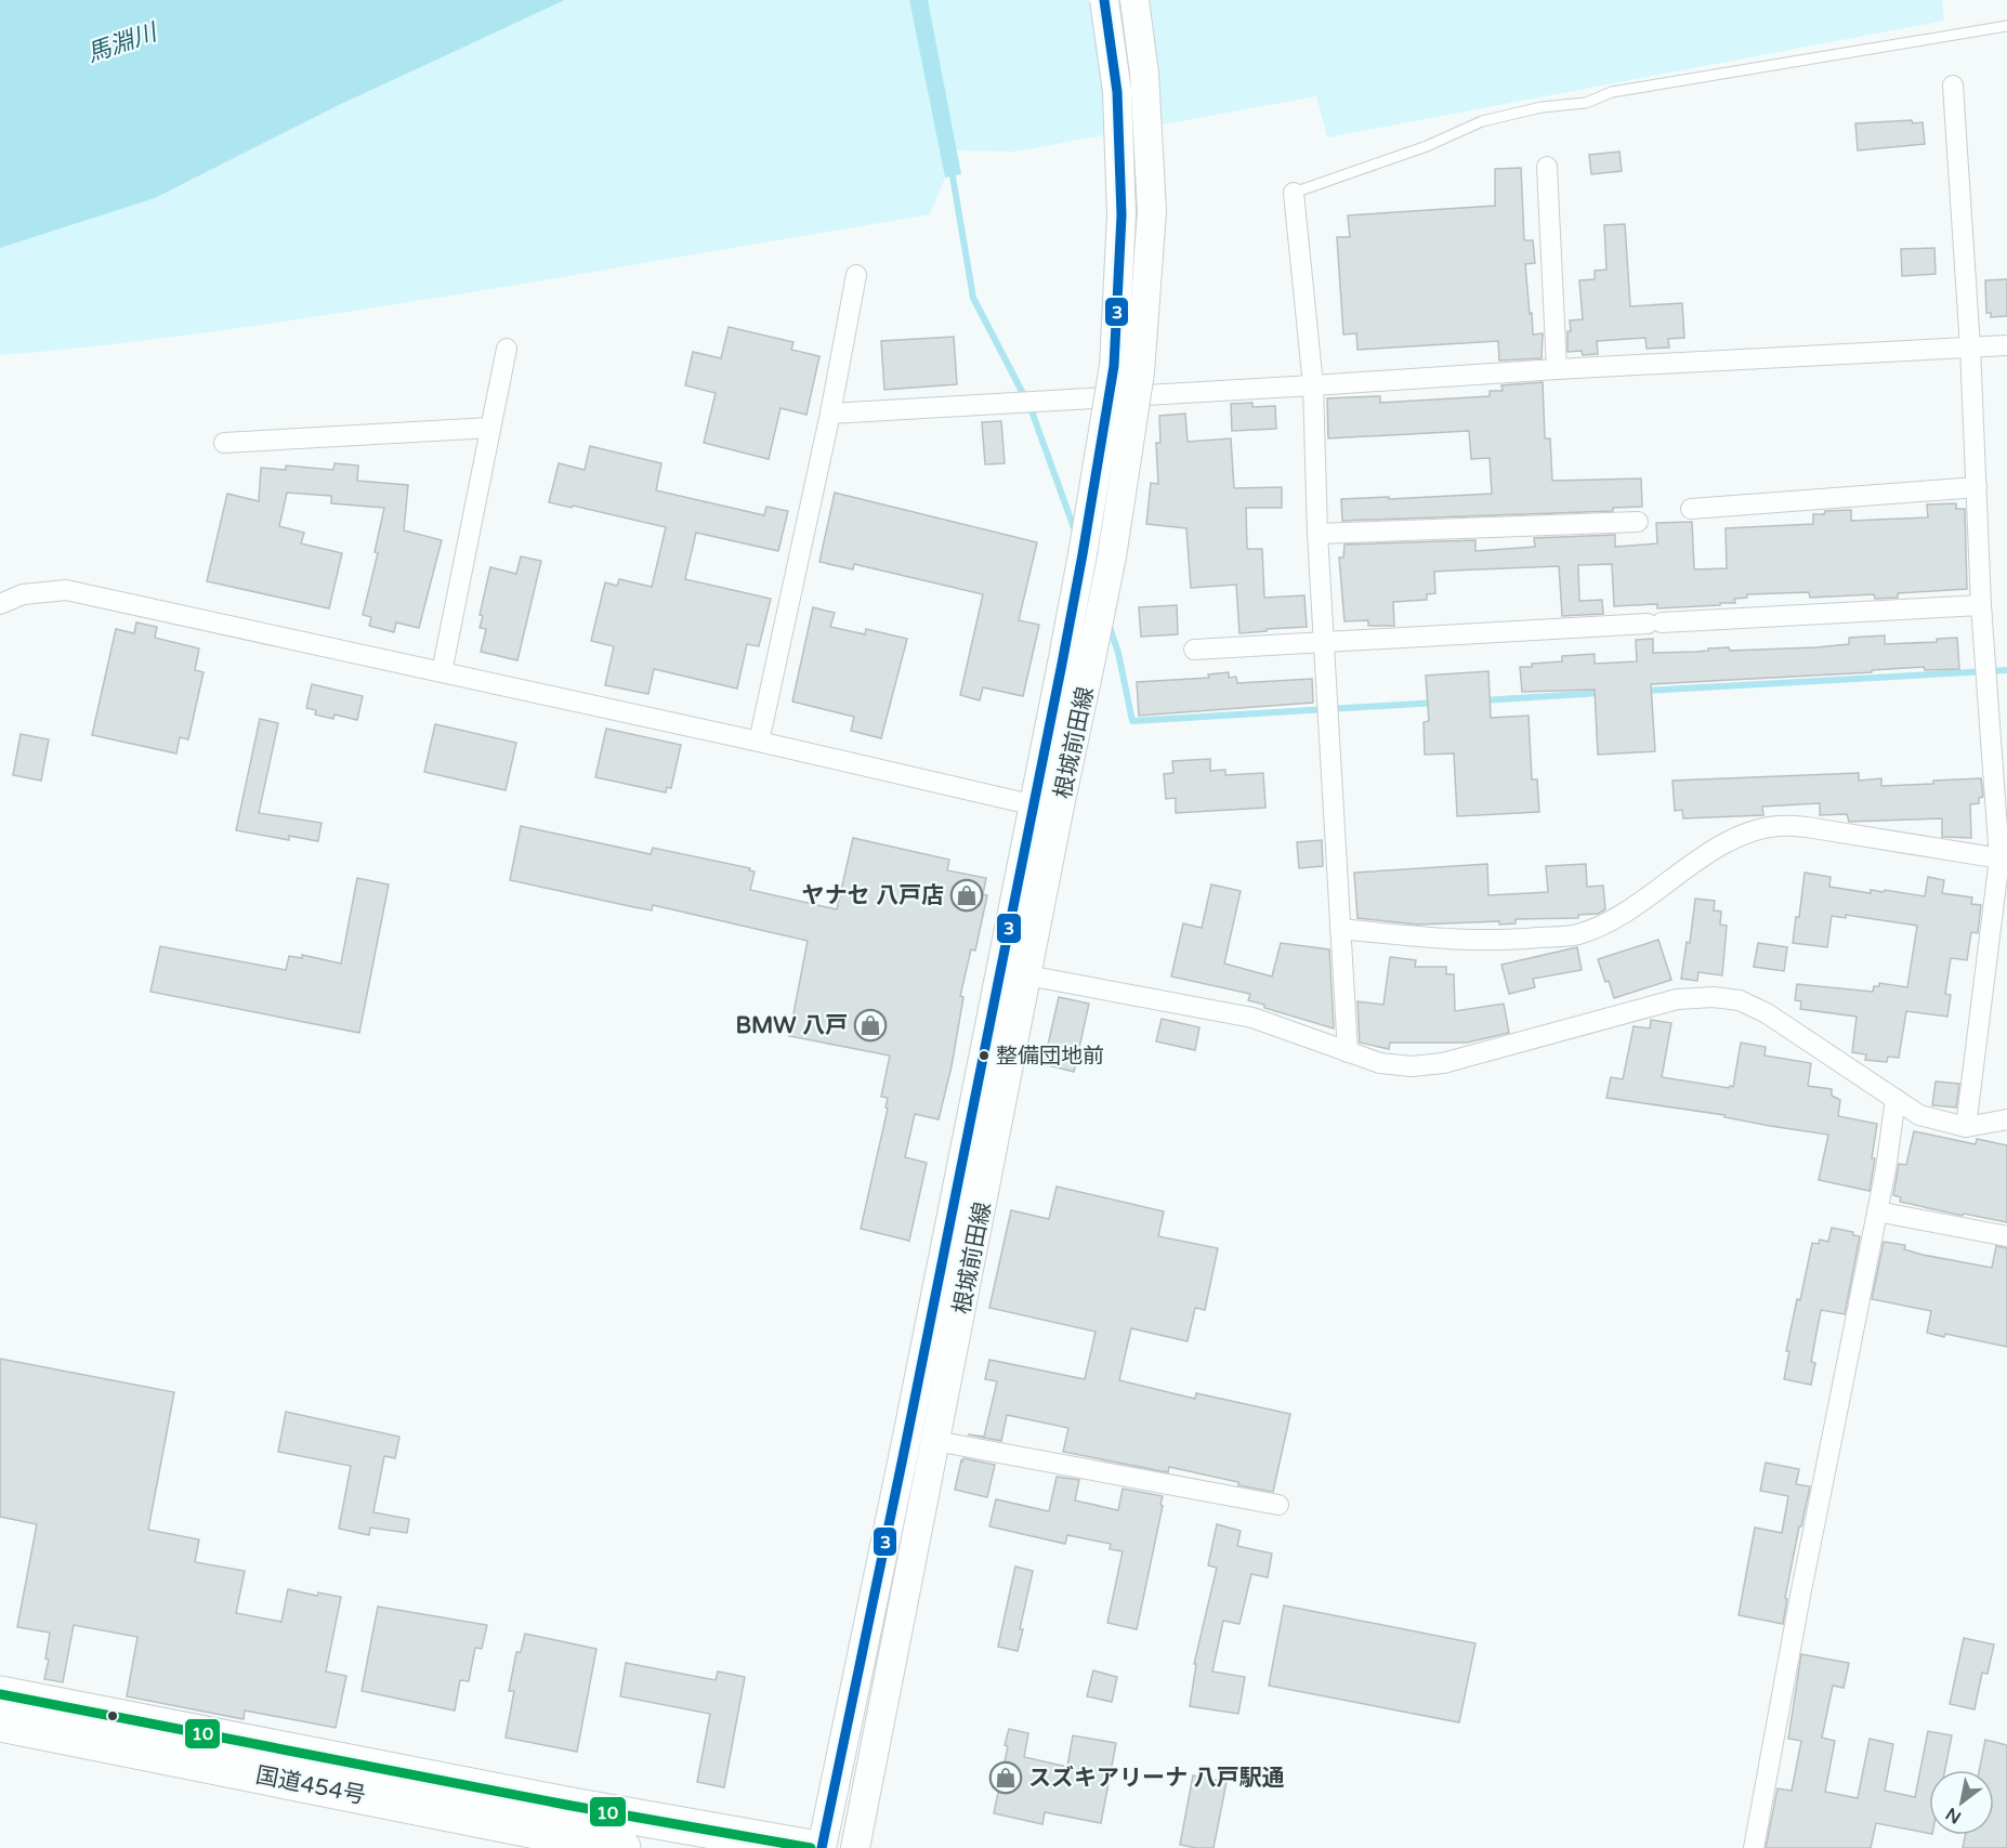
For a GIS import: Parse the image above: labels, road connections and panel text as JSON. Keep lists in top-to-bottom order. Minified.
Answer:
{"streets":{"highway":["国道454号"],"street":["根城前田線"]},"water":["馬淵川"],"places":{"shop":["ヤナセ 八戸店","BMW 八戸","スズキアリーナ 八戸駅通"],"other":["整備団地前"]},"lines":["transit line 3","transit line 10"],"north":"bottom left"}
